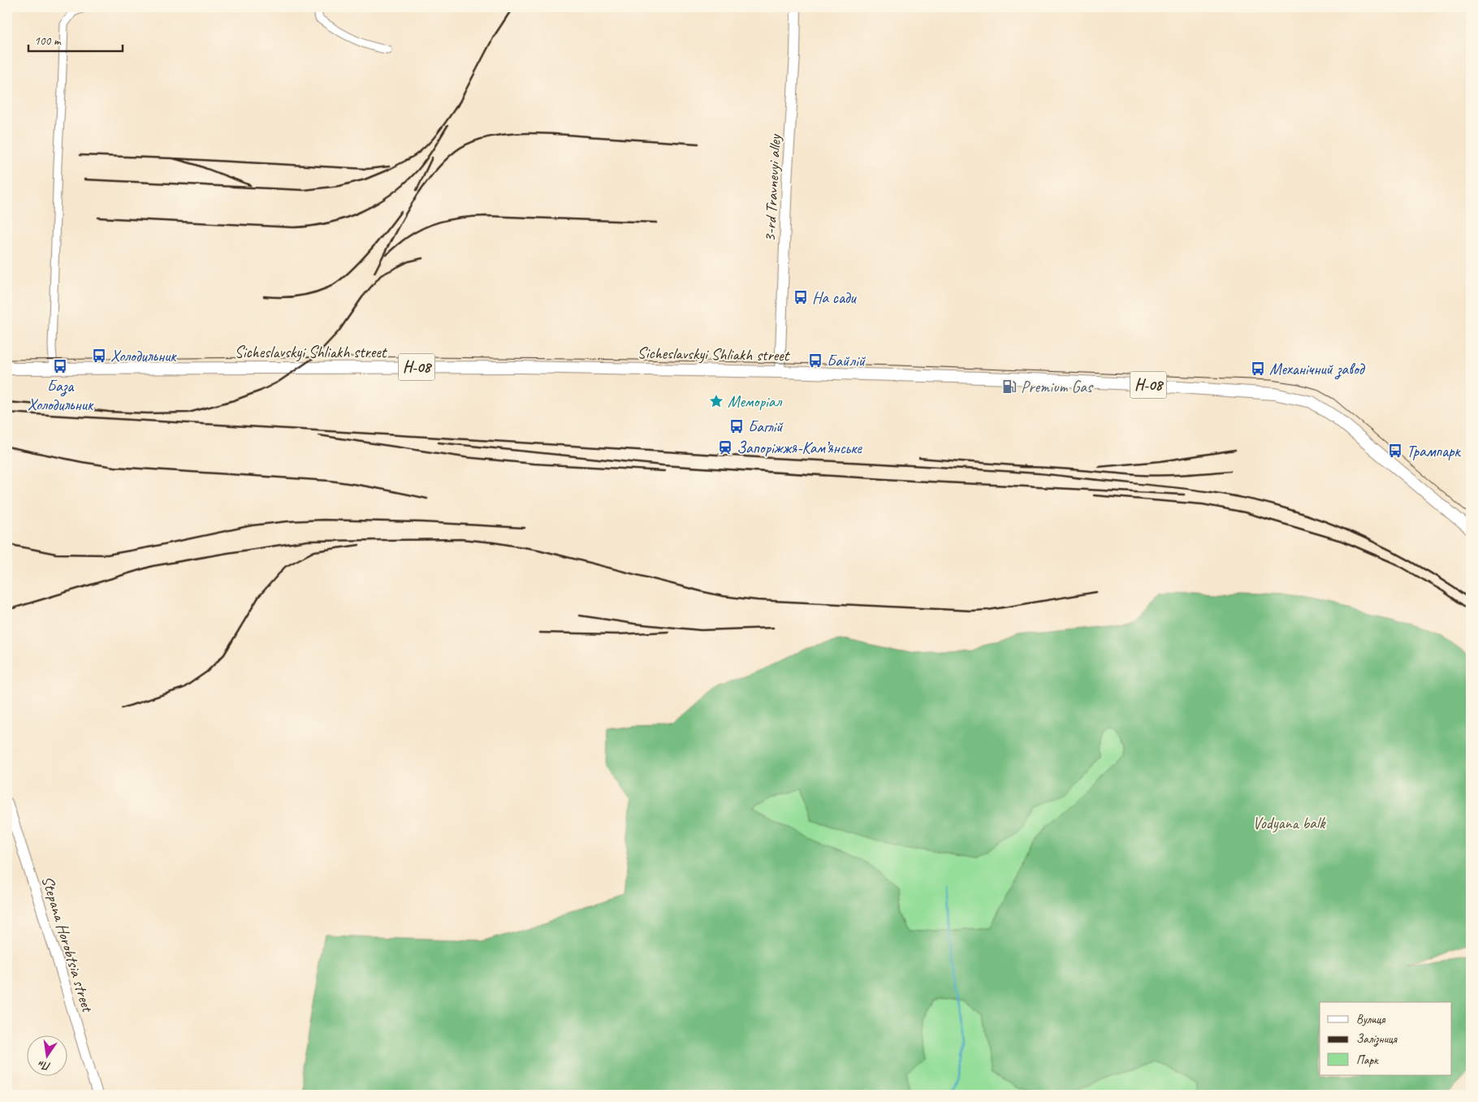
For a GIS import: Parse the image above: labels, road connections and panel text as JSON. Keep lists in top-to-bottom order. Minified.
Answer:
{"streets":{"main road":["3-rd Travnevyi alley","Sicheslavskyi Shliakh street","Н-08","Stepana Horobtsia street"]},"crossings":[["3-rd Travnevyi alley","Sicheslavskyi Shliakh street"]],"parks":["Vodyana balk"],"places":{"bus stop":["На сади","Холодильник","Байлій","База Холодильник","Механічний завод","Баглій","Трампарк"],"fuel station":["Premium Gas"],"place":["Меморіал"],"station":["Запоріжжя-Кам’янське"]},"legend":["Вулиця","Залізниця","Парк"],"scale_bar":"100 m","north":"bottom"}
